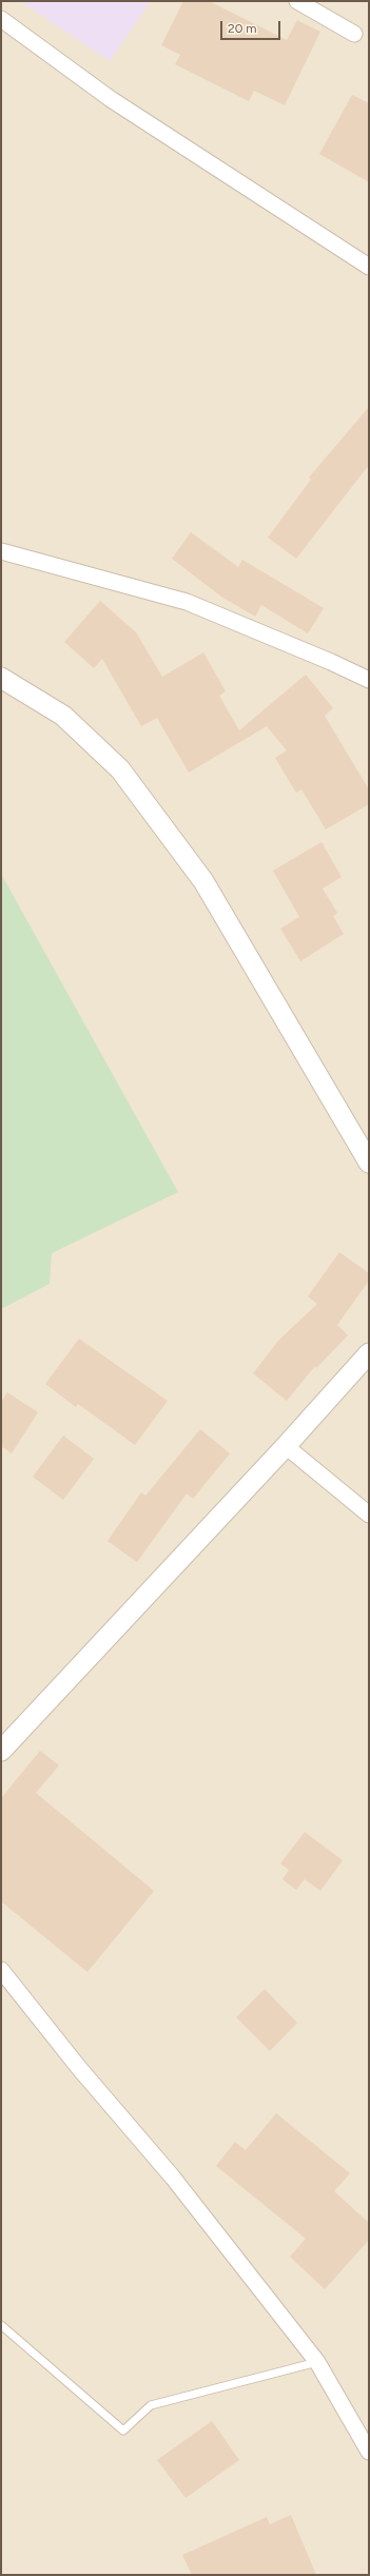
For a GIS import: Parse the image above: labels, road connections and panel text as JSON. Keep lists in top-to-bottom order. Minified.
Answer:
{"scale_bar":"20 m"}
